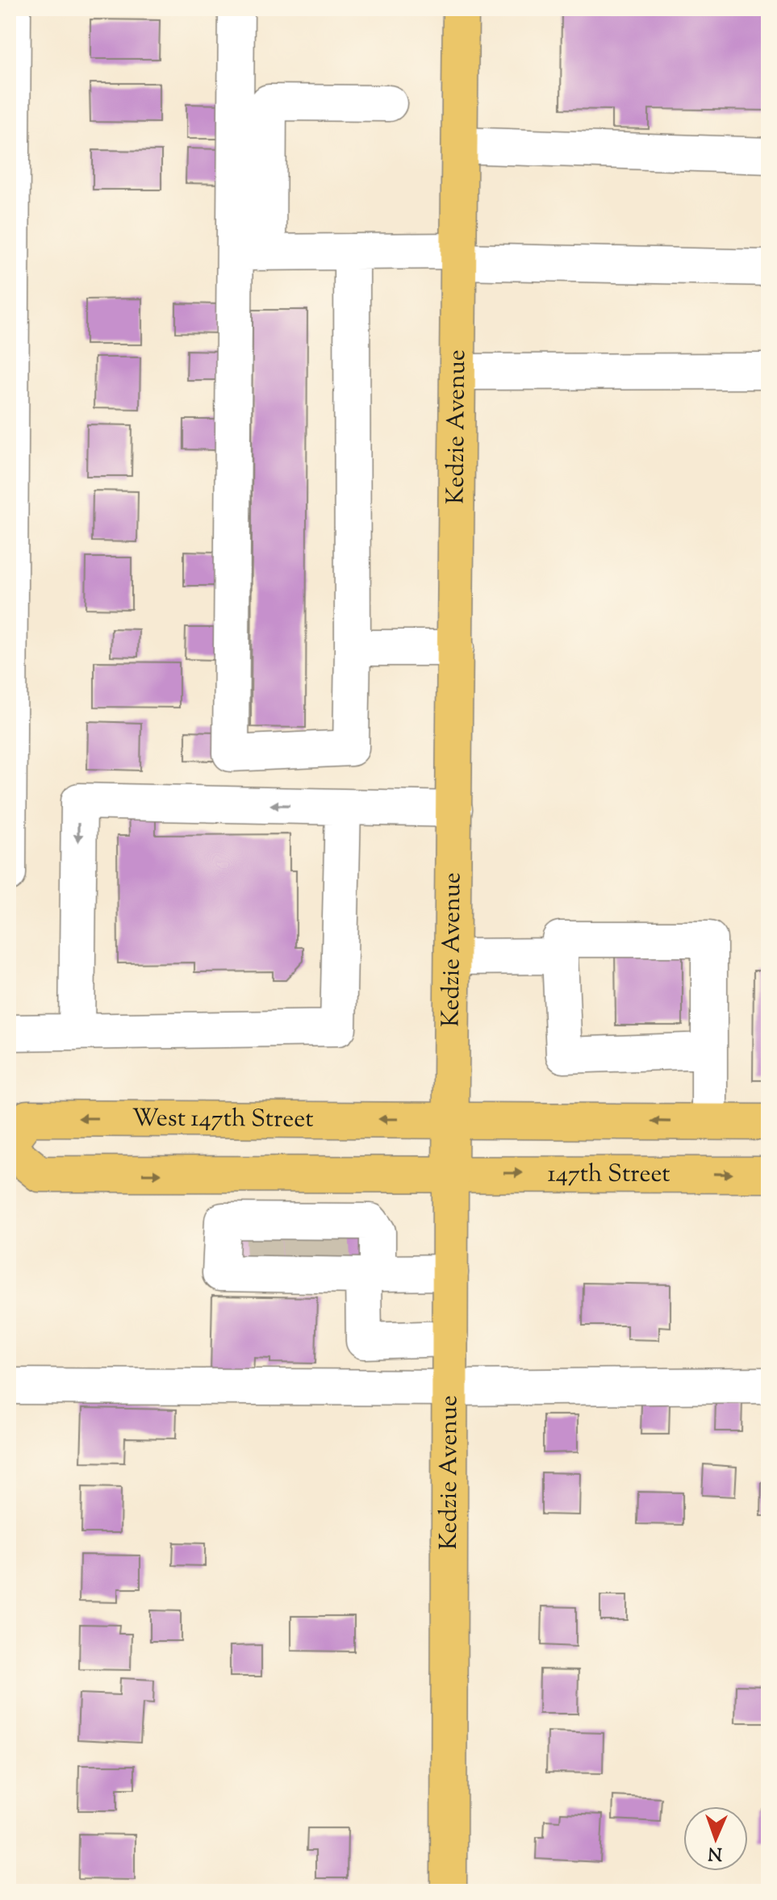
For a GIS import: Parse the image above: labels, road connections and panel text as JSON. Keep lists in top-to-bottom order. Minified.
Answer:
{"streets":{"main road":["Kedzie Avenue","West 147th Street","147th Street"]},"crossings":[["Kedzie Avenue","West 147th Street"],["Kedzie Avenue","147th Street"],["West 147th Street","147th Street"]],"north":"bottom"}
